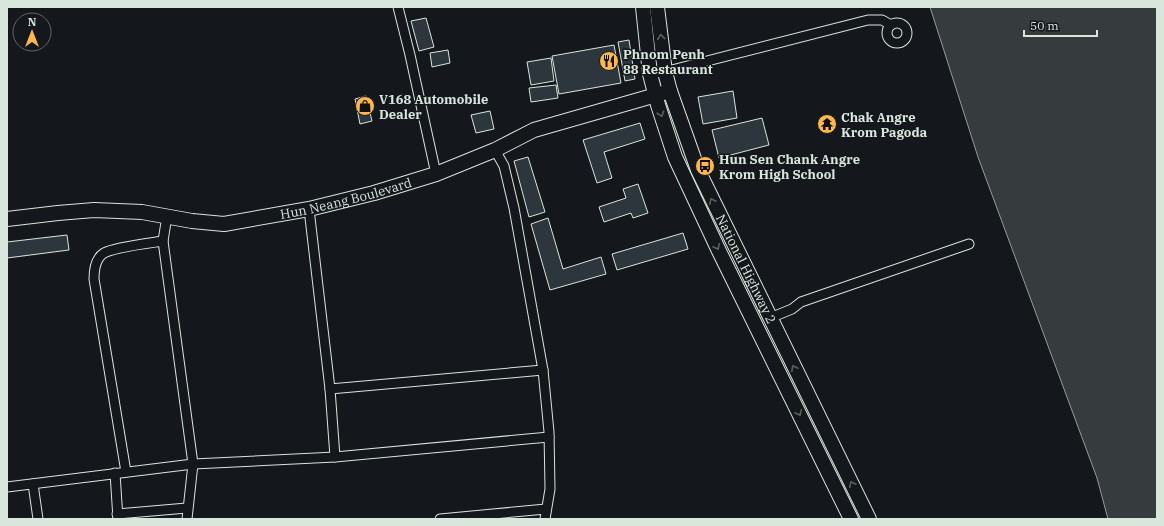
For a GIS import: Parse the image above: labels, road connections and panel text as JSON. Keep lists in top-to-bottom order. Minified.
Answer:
{"streets":{"main road":["Hun Neang Boulevard","National Highway 2"]},"crossings":[["Hun Neang Boulevard","National Highway 2"]],"places":{"restaurant":["Phnom Penh 88 Restaurant"],"shop":["V168 Automobile Dealer"],"temple":["Chak Angre Krom Pagoda"],"bus stop":["Hun Sen Chank Angre Krom High School"]},"scale_bar":"50 m","north":"top"}
